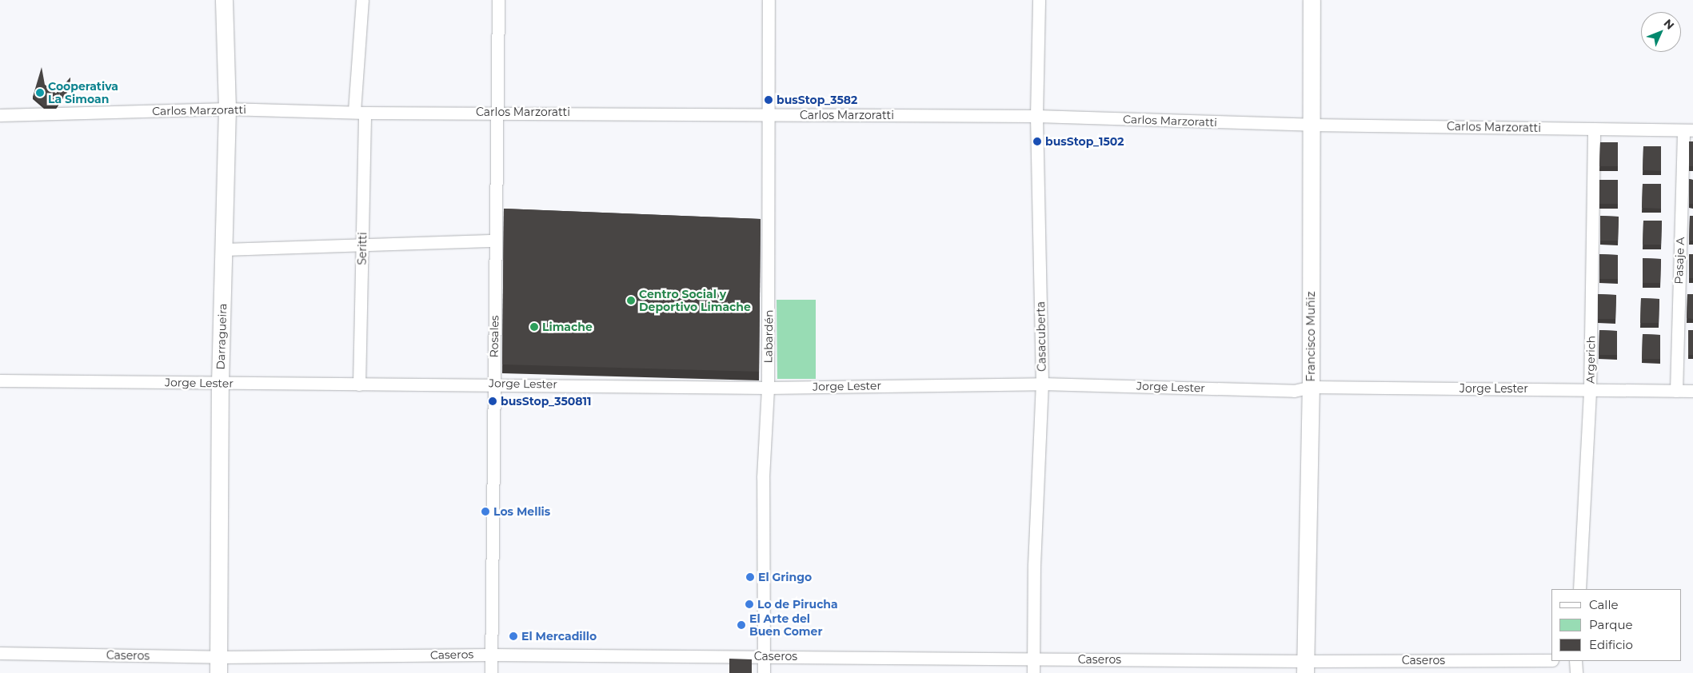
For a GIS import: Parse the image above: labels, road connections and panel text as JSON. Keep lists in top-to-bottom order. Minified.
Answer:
{"streets":{"street":["Carlos Marzoratti","Seritti","Pasaje A","Darragueira","Rosales","Labardén","Casacuberta","Francisco Muñiz","Argerich","Jorge Lester","Caseros"]},"crossings":[["Carlos Marzoratti","Seritti"],["Carlos Marzoratti","Pasaje A"],["Carlos Marzoratti","Darragueira"],["Carlos Marzoratti","Rosales"],["Carlos Marzoratti","Labardén"],["Carlos Marzoratti","Casacuberta"],["Carlos Marzoratti","Francisco Muñiz"],["Carlos Marzoratti","Argerich"],["Seritti","Jorge Lester"],["Pasaje A","Jorge Lester"],["Darragueira","Jorge Lester"],["Darragueira","Caseros"],["Rosales","Jorge Lester"],["Rosales","Caseros"],["Labardén","Jorge Lester"],["Labardén","Caseros"],["Casacuberta","Jorge Lester"],["Casacuberta","Caseros"],["Francisco Muñiz","Jorge Lester"],["Francisco Muñiz","Caseros"],["Argerich","Jorge Lester"]],"places":["Cooperativa La Simoan","busStop_3582","busStop_1502","Centro Social y Deportivo Limache","Limache","busStop_350811","Los Mellis","El Gringo","Lo de Pirucha","El Arte del Buen Comer","El Mercadillo"],"legend":["Calle","Parque","Edificio"],"north":"top right"}
